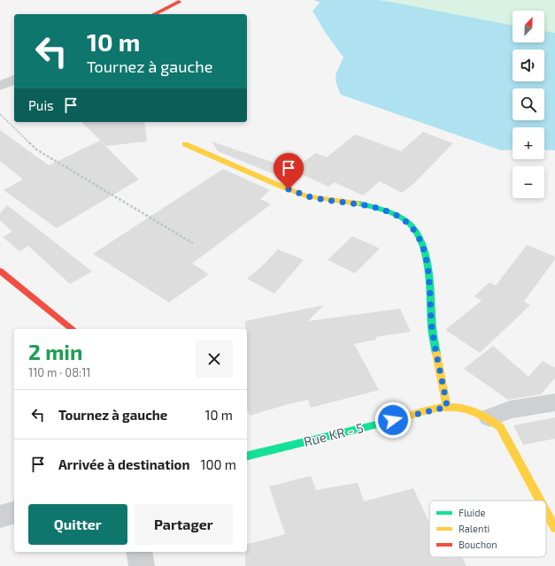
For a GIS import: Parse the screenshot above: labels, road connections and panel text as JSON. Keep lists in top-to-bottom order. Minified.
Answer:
{"streets":{"street":["Rue KR - 5"]},"legend":["Fluide","Ralenti","Bouchon"],"north":"top right","page":{"map_buttons":["+","−"],"turn":["10 m","Tournez à gauche"],"then":"Puis","heading":["2 min","110 m · 08:11"],"list":[{"name":"Tournez à gauche","value":"10 m"},{"name":"Arrivée à destination","value":"100 m"}],"buttons":["Quitter","Partager"]}}
